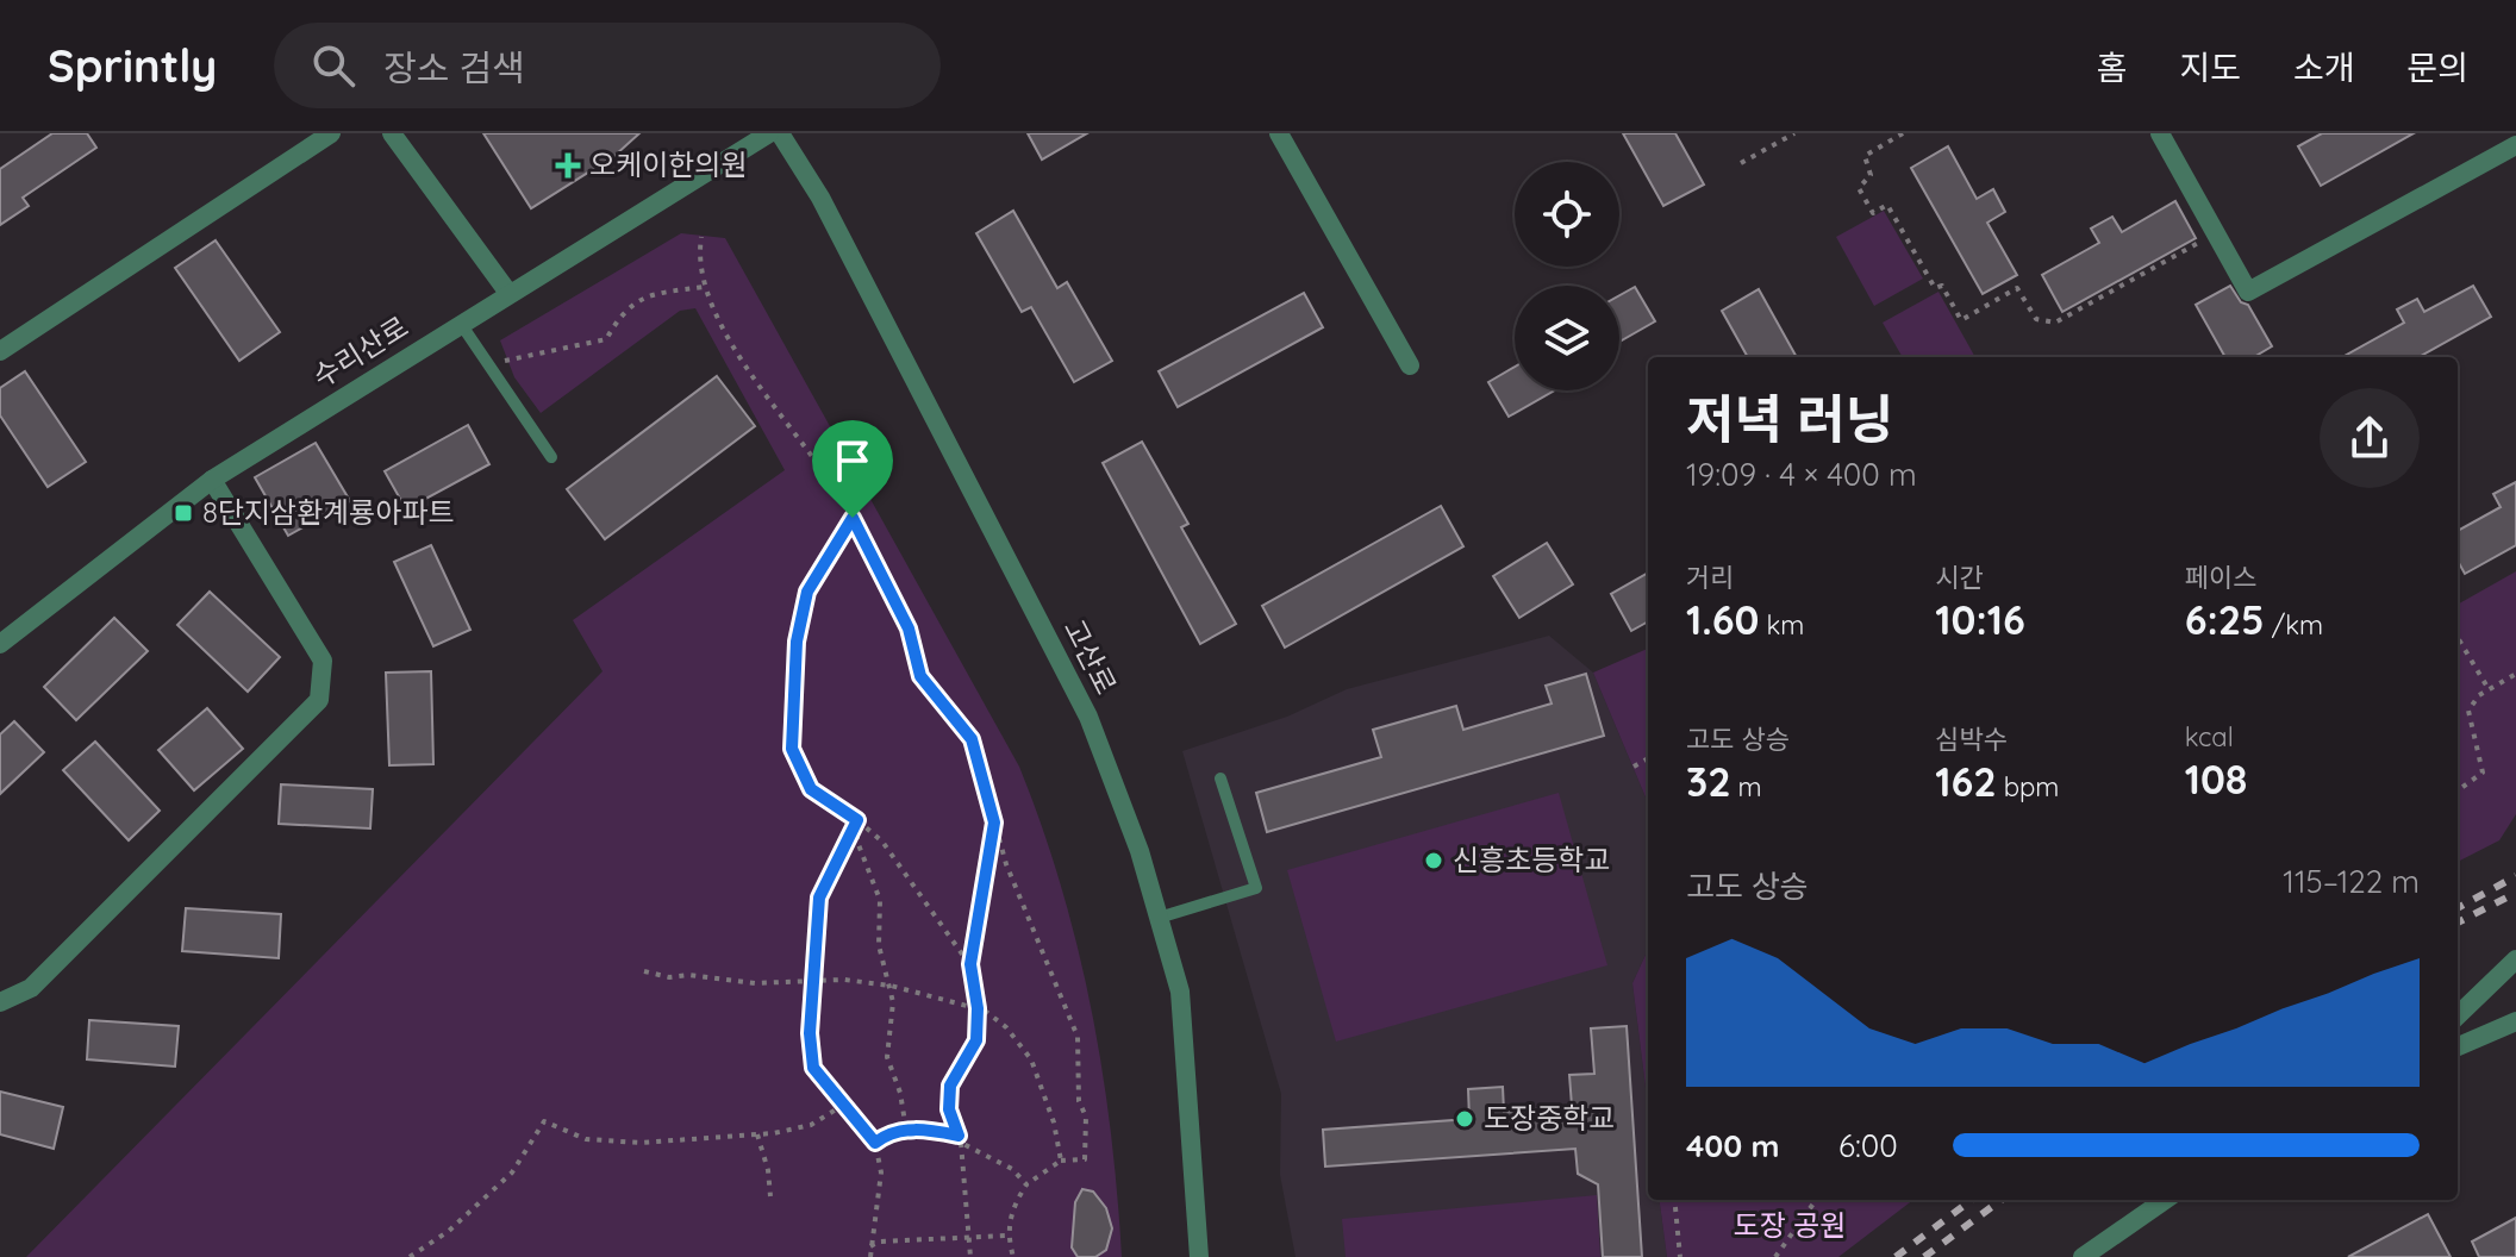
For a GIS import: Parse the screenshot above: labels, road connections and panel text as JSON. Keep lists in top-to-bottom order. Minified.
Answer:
{"streets":{"street":["수리산로","고산로"]},"parks":["도장 공원"],"places":{"health":["오케이한의원"],"transit":["8단지삼환계룡아파트"],"other":["신흥초등학교","도장중학교"]},"page":{"header":"Sprintly","search":"장소 검색","nav":["홈","지도","소개","문의"],"heading":["저녁 러닝","19:09 · 4 × 400 m"],"stats":[["거리","1.60 km"],["시간","10:16"],["페이스","6:25 /km"],["고도 상승","32 m"],["심박수","162 bpm"],["kcal","108"]],"chart":["고도 상승","115–122 m"],"list":[{"name":"400 m","note":"6:00"}]}}
